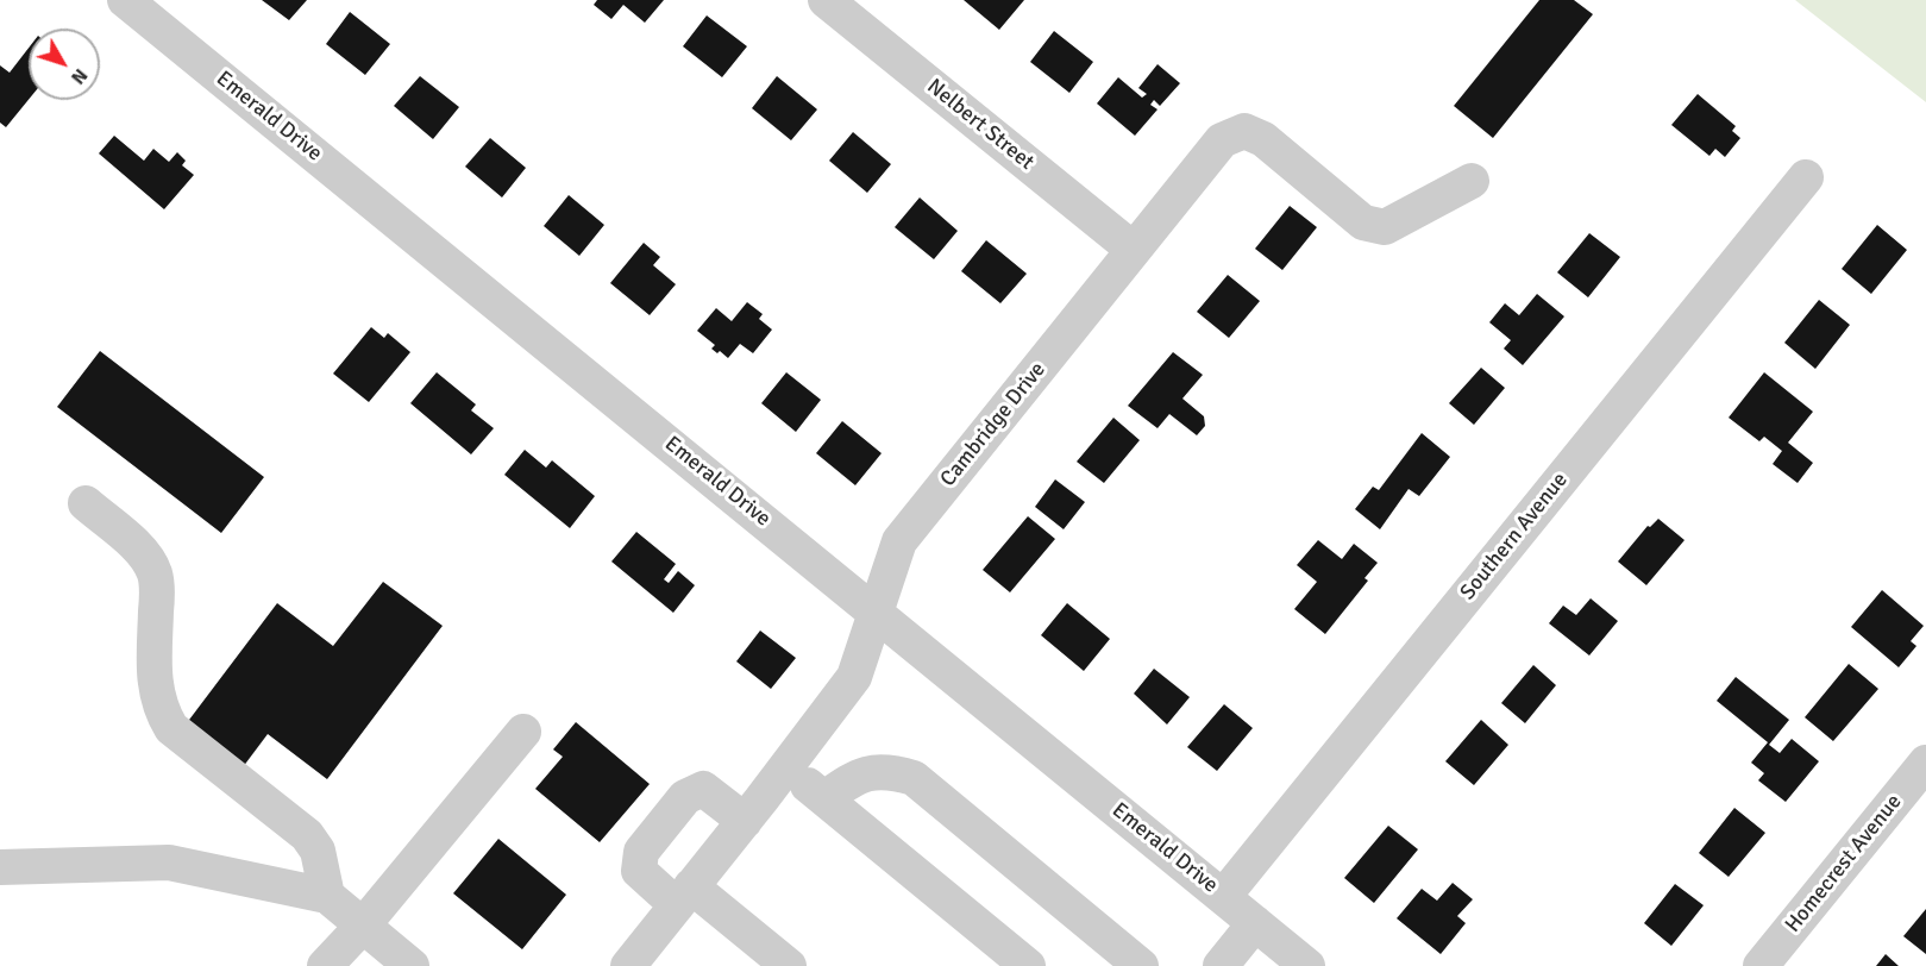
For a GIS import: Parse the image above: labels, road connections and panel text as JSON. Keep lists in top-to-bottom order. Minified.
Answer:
{"streets":{"street":["Emerald Drive","Nelbert Street","Cambridge Drive","Southern Avenue","Homecrest Avenue"]},"crossings":[["Emerald Drive","Cambridge Drive"],["Emerald Drive","Southern Avenue"],["Nelbert Street","Cambridge Drive"]],"north":"bottom right"}
